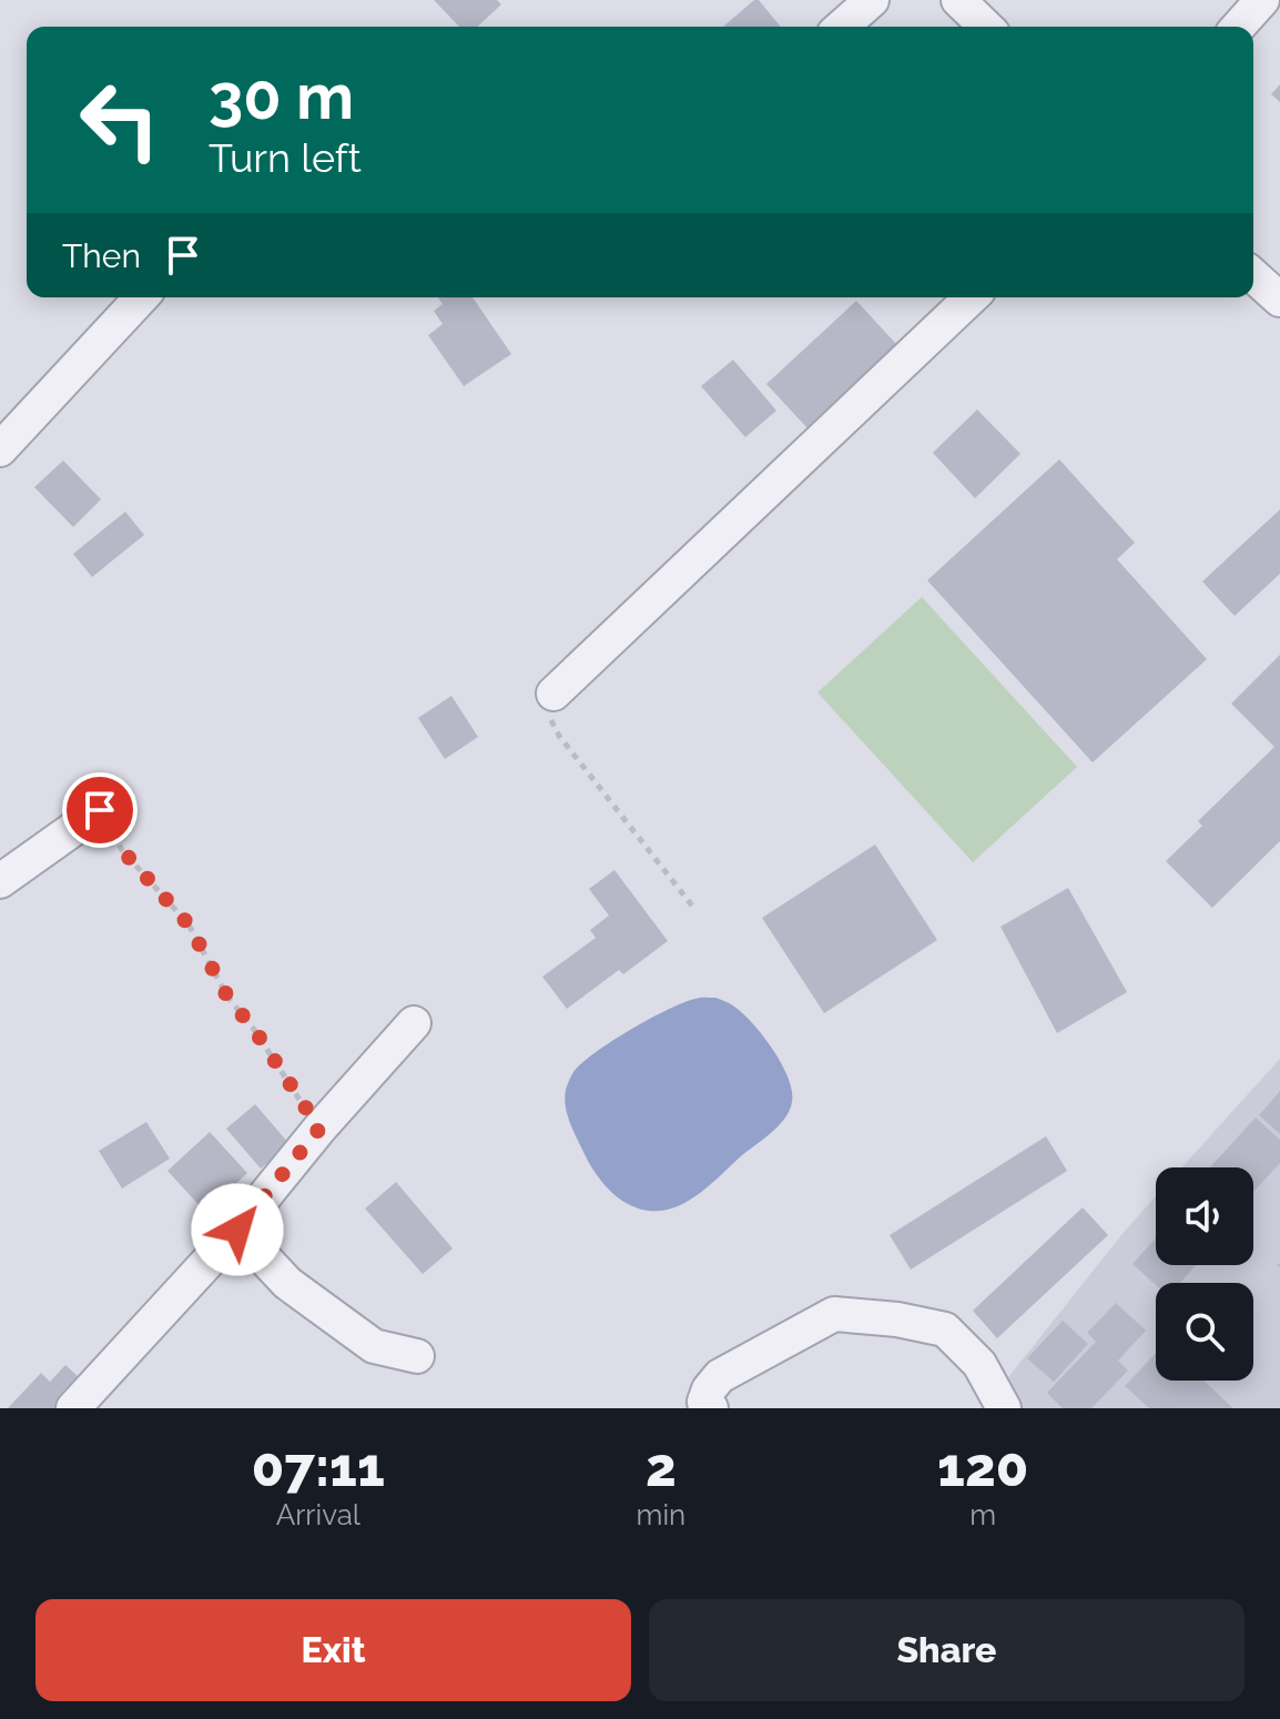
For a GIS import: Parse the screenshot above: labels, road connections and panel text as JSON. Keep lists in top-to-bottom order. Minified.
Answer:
{"page":{"turn":["30 m","Turn left"],"then":"Then","eta":["07:11","Arrival","2","min","120","m"],"buttons":["Exit","Share"]}}
